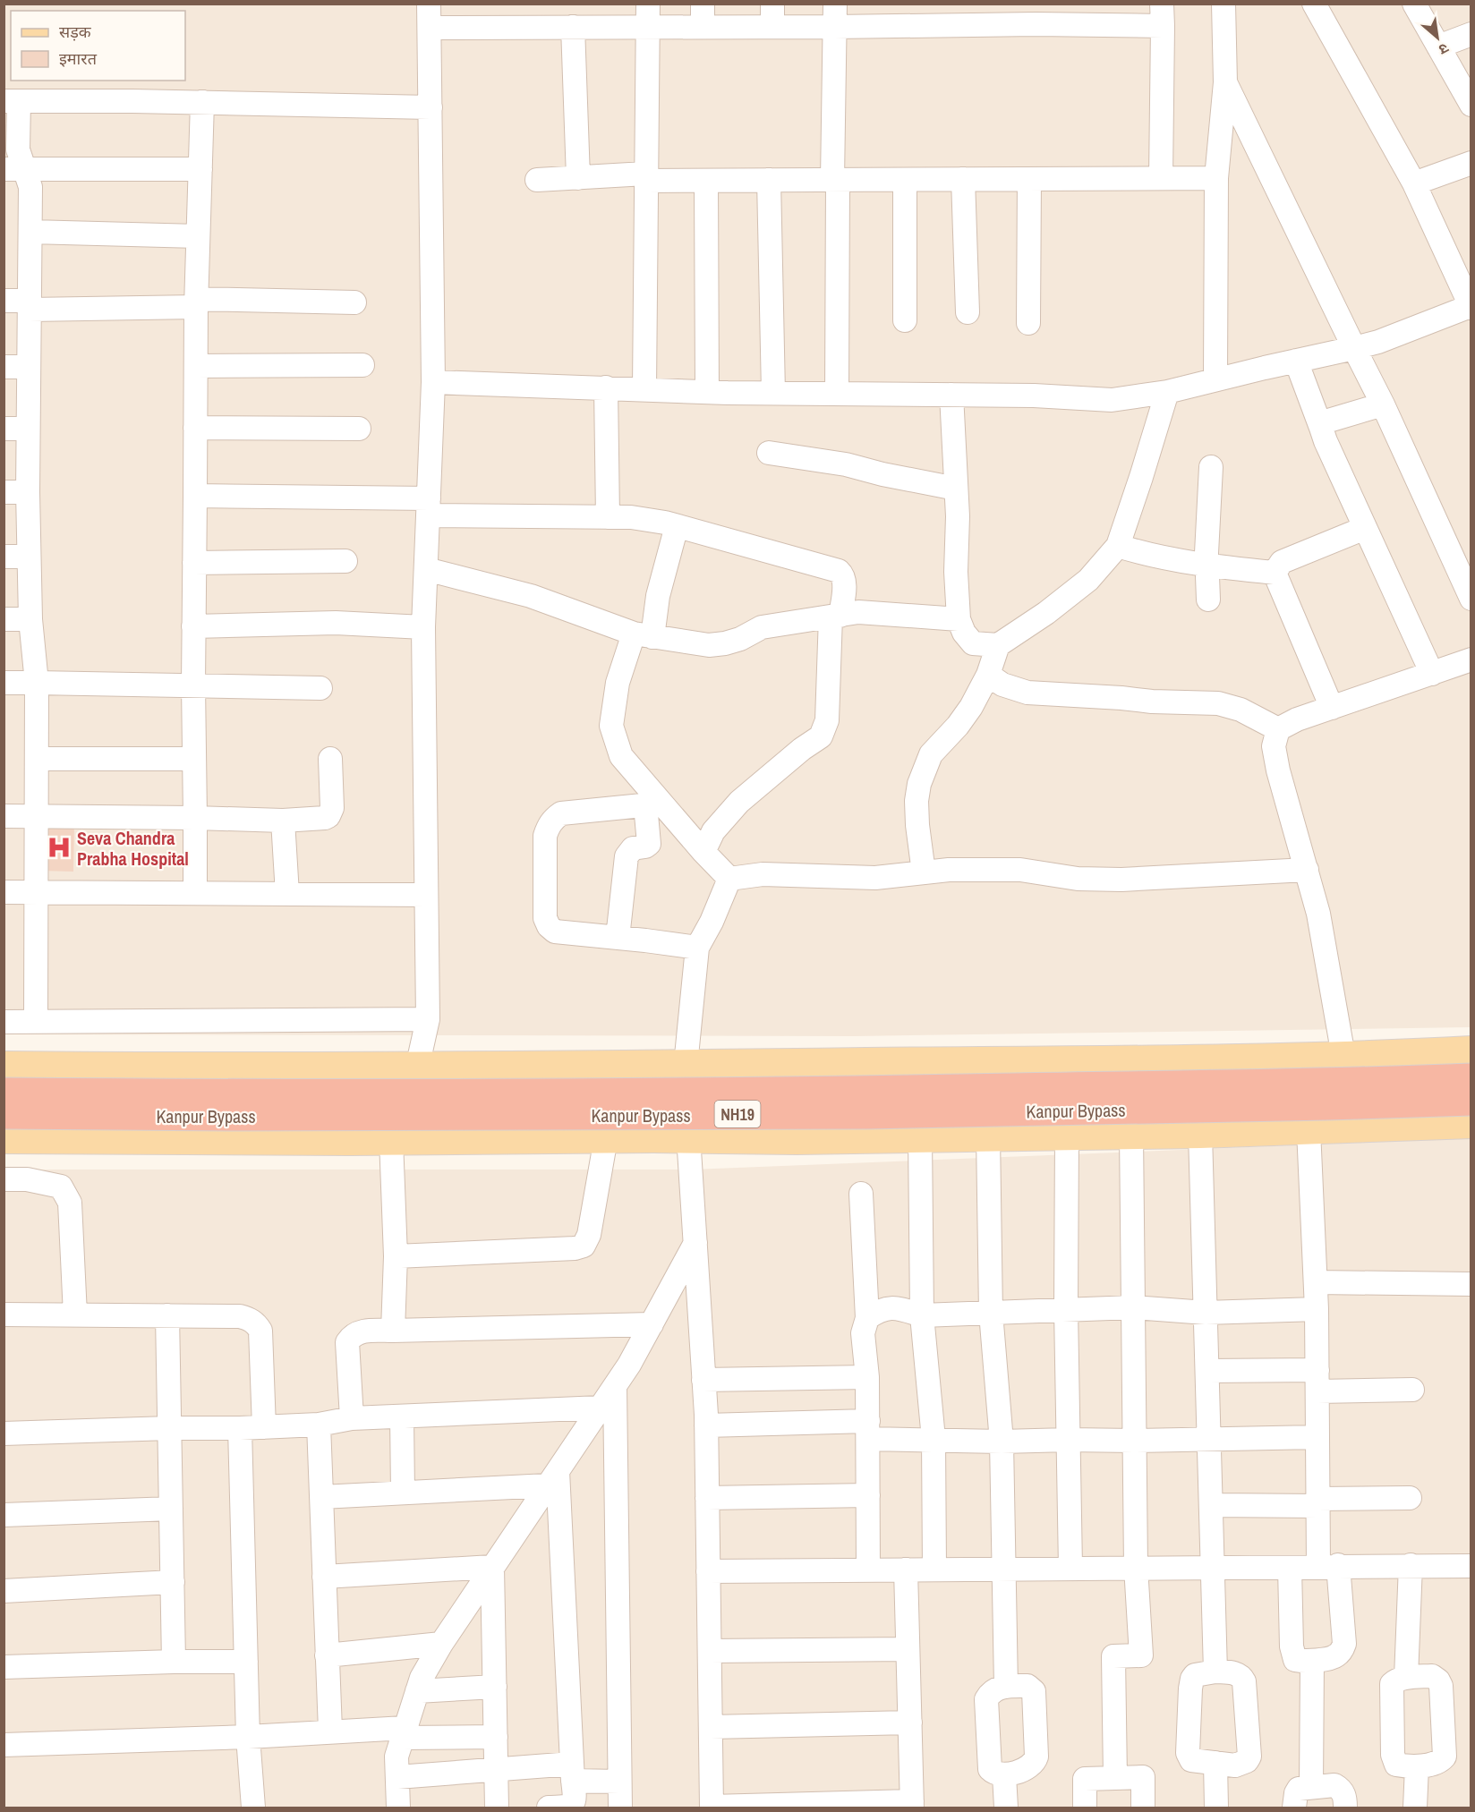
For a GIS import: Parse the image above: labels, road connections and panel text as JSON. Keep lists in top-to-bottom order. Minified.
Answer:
{"streets":{"highway":["Kanpur Bypass","NH19"]},"places":{"hospital":["Seva Chandra Prabha Hospital"]},"legend":["सड़क","इमारत"],"north":"bottom right"}
